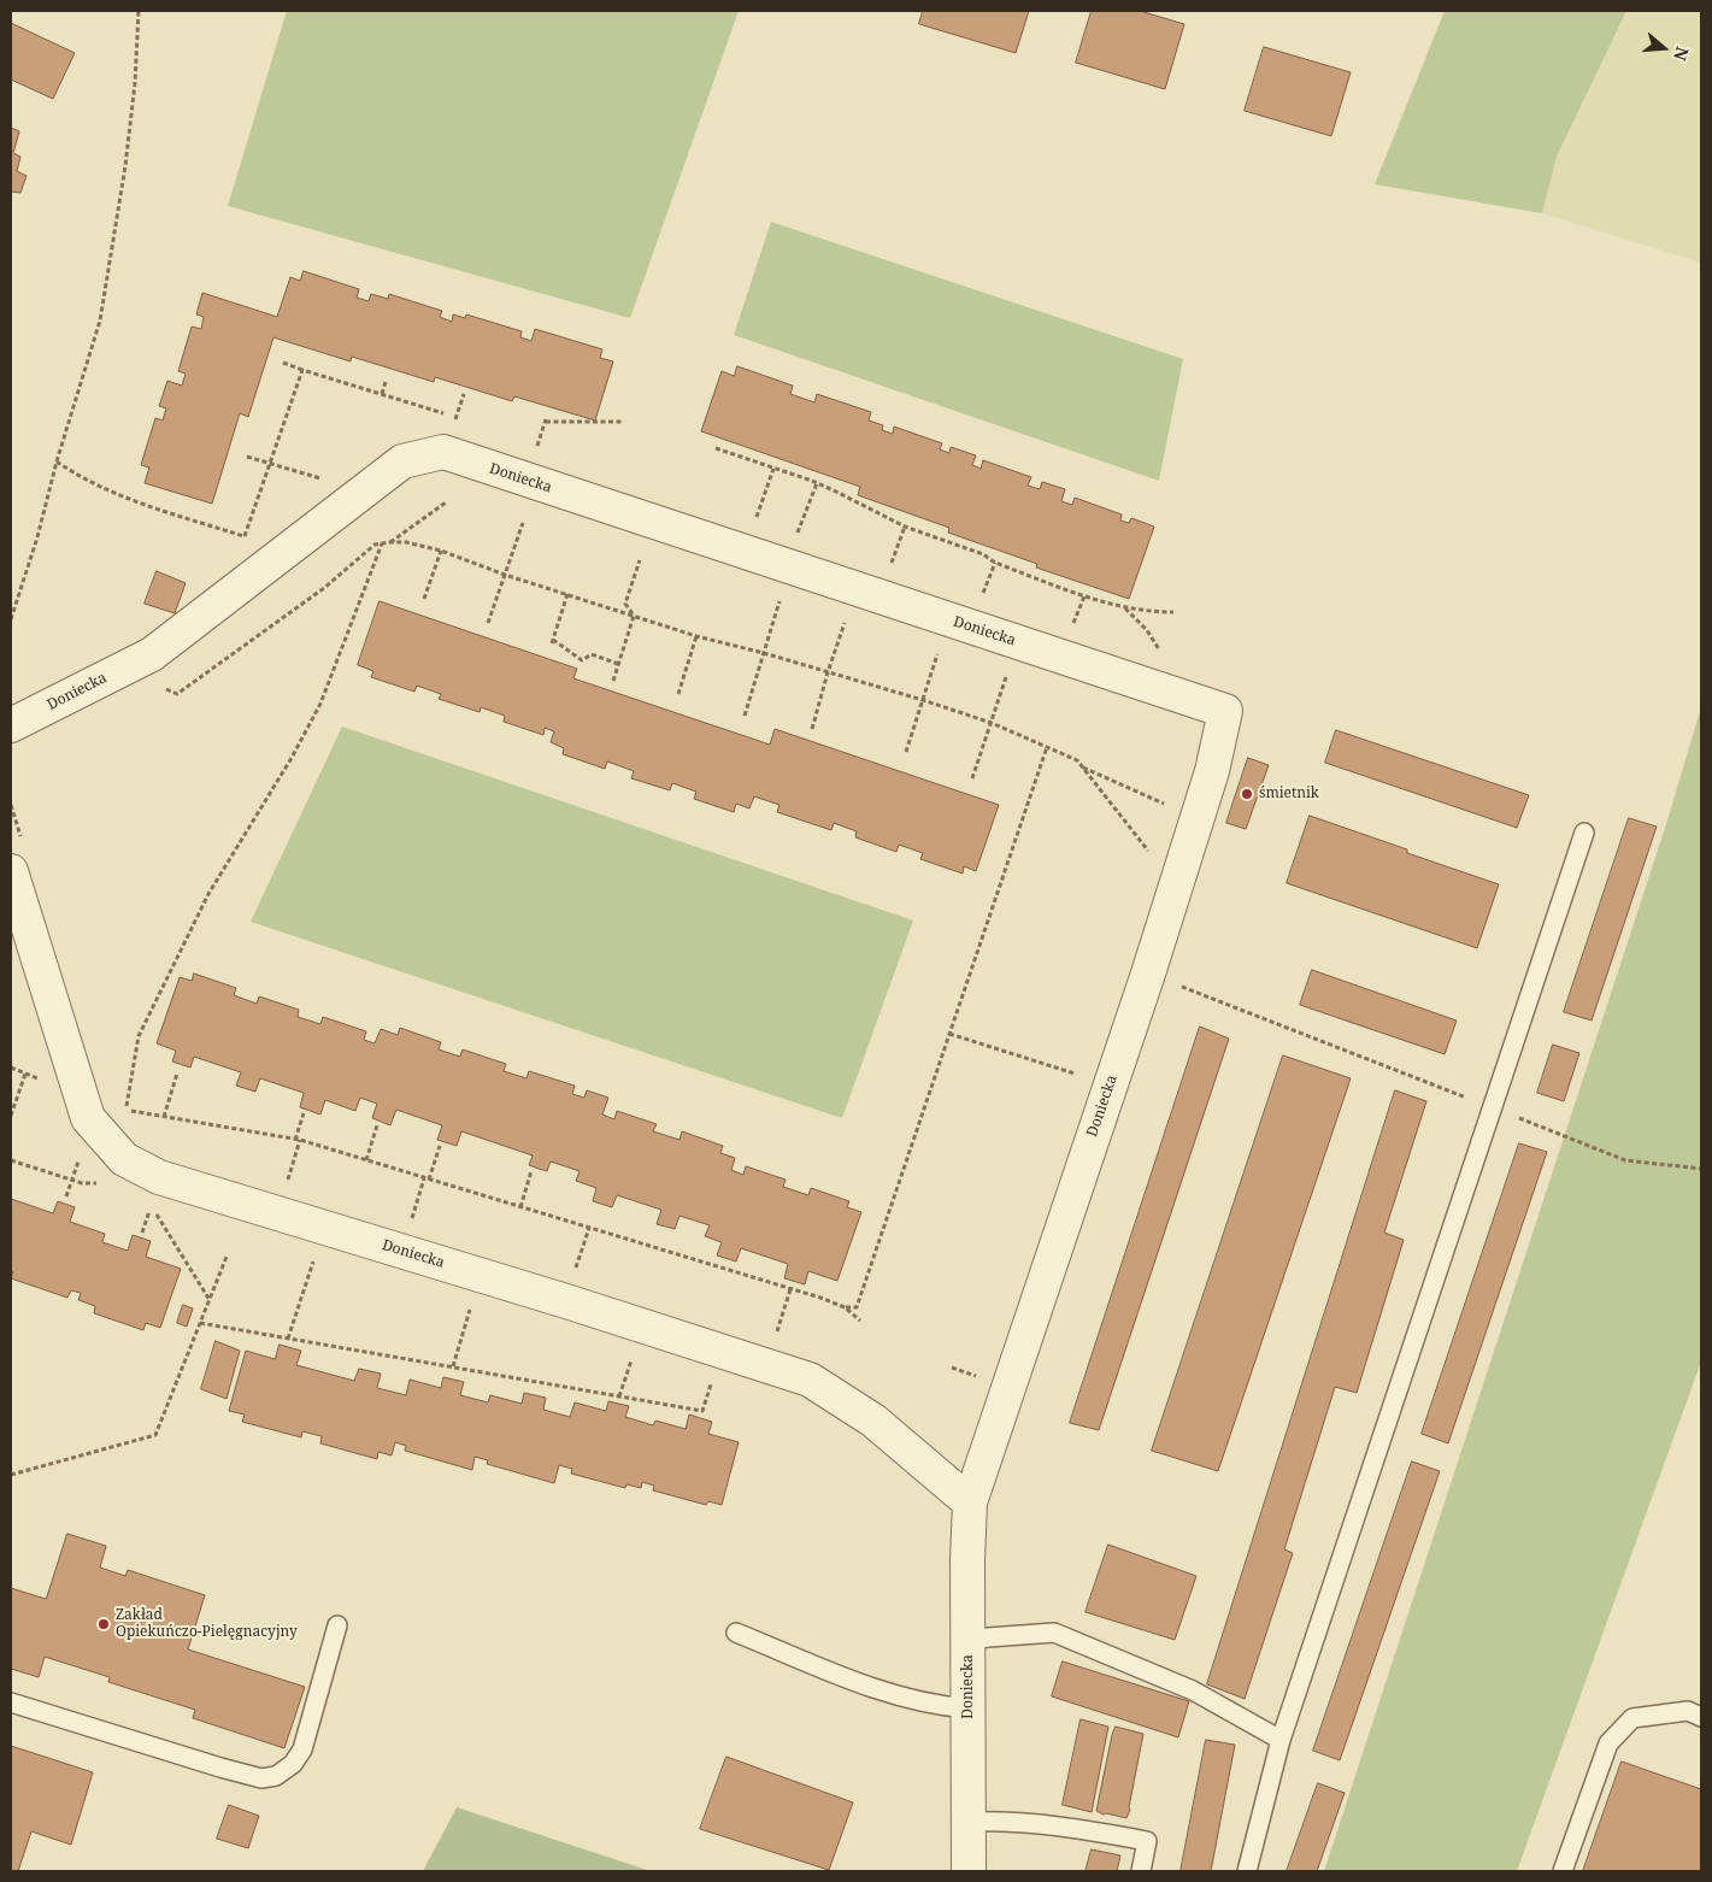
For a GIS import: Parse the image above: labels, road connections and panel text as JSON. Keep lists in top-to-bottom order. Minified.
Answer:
{"streets":{"street":["Doniecka"]},"places":["śmietnik","Zakład Opiekuńczo-Pielęgnacyjny"],"north":"right"}
